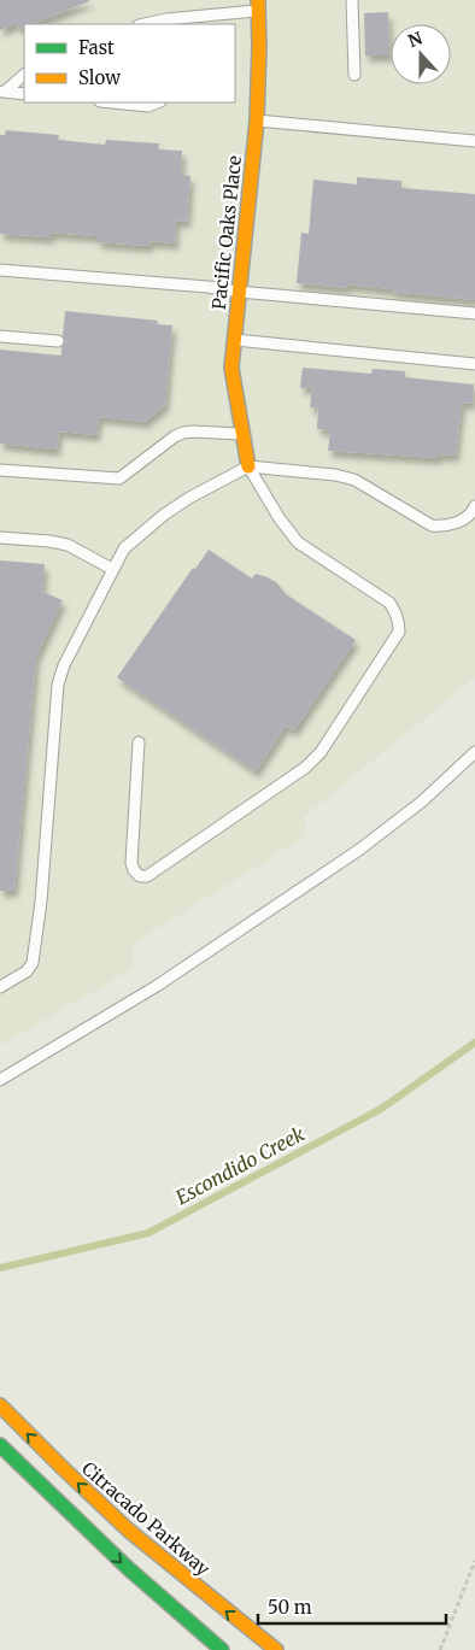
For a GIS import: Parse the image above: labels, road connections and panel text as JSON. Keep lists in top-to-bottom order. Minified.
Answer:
{"streets":{"main road":["Pacific Oaks Place","Citracado Parkway"]},"water":["Escondido Creek"],"legend":["Fast","Slow"],"scale_bar":"50 m","north":"top"}
